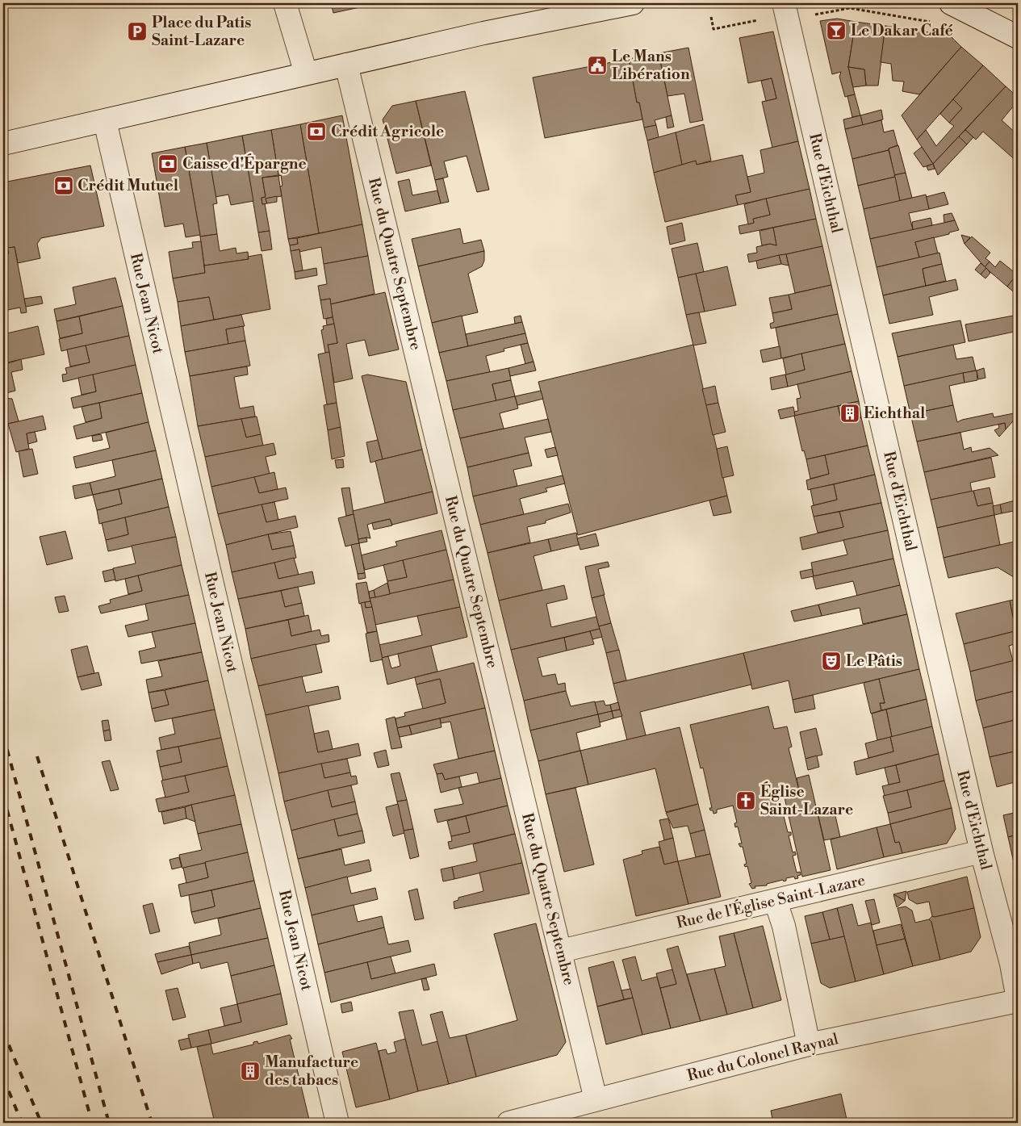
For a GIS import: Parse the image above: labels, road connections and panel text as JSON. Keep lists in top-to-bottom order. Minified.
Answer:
{"streets":{"street":["Rue d'Eichthal","Rue du Quatre Septembre","Rue Jean Nicot","Rue de l'Église Saint-Lazare","Rue du Colonel Raynal"]},"crossings":[["Rue d'Eichthal","Rue de l'Église Saint-Lazare"],["Rue d'Eichthal","Rue du Colonel Raynal"],["Rue du Quatre Septembre","Rue de l'Église Saint-Lazare"],["Rue du Quatre Septembre","Rue du Colonel Raynal"]],"places":{"bar":["Le Dakar Café"],"parking":["Place du Patis Saint-Lazare"],"public building":["Le Mans Libération"],"bank":["Crédit Agricole","Caisse d'Épargne","Crédit Mutuel"],"building":["Eichthal","Manufacture des tabacs"],"theatre":["Le Pâtis"],"church":["Église Saint-Lazare"]}}
